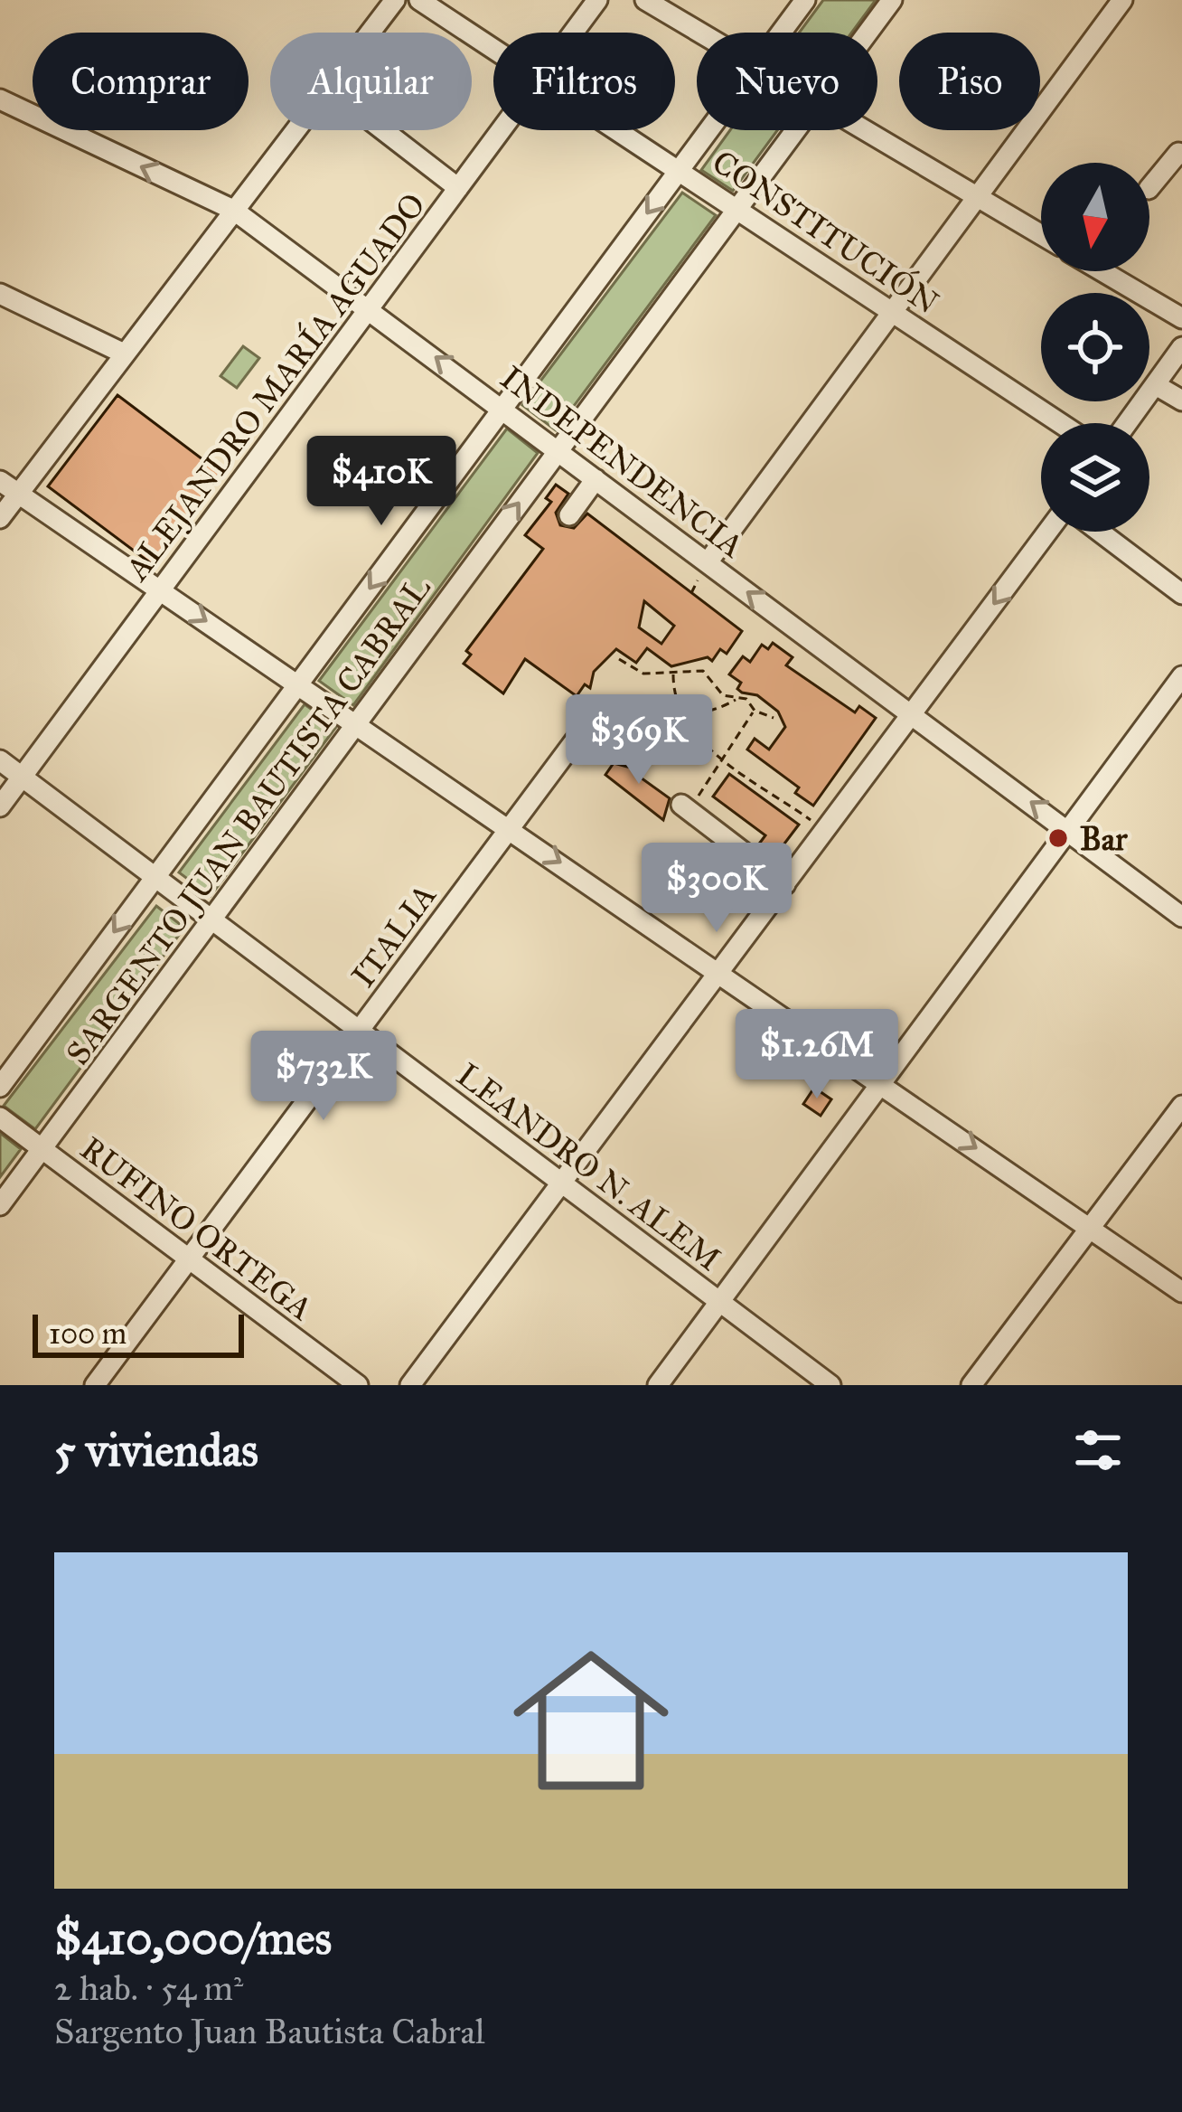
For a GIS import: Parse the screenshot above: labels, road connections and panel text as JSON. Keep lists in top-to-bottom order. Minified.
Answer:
{"streets":{"street":["CONSTITUCIÓN","ALEJANDRO MARÍA AGUADO","INDEPENDENCIA","SARGENTO JUAN BAUTISTA CABRAL","ITALIA","LEANDRO N. ALEM","RUFINO ORTEGA"]},"crossings":[["CONSTITUCIÓN","SARGENTO JUAN BAUTISTA CABRAL"],["ALEJANDRO MARÍA AGUADO","INDEPENDENCIA"],["ALEJANDRO MARÍA AGUADO","LEANDRO N. ALEM"],["INDEPENDENCIA","SARGENTO JUAN BAUTISTA CABRAL"],["SARGENTO JUAN BAUTISTA CABRAL","LEANDRO N. ALEM"],["SARGENTO JUAN BAUTISTA CABRAL","RUFINO ORTEGA"],["ITALIA","LEANDRO N. ALEM"],["ITALIA","RUFINO ORTEGA"]],"one_way":["INDEPENDENCIA"],"places":["Bar"],"scale_bar":"100 m","north":"bottom","page":{"chip":["Comprar","Alquilar","Filtros","Nuevo","Piso"],"price":["$410K","$369K","$300K","$1.26M","$732K"],"scale":"100 m","heading":"5 viviendas","list":[{"name":"$410,000/mes","note":"2 hab. · 54 m² · Sargento Juan Bautista Cabral"}]}}
